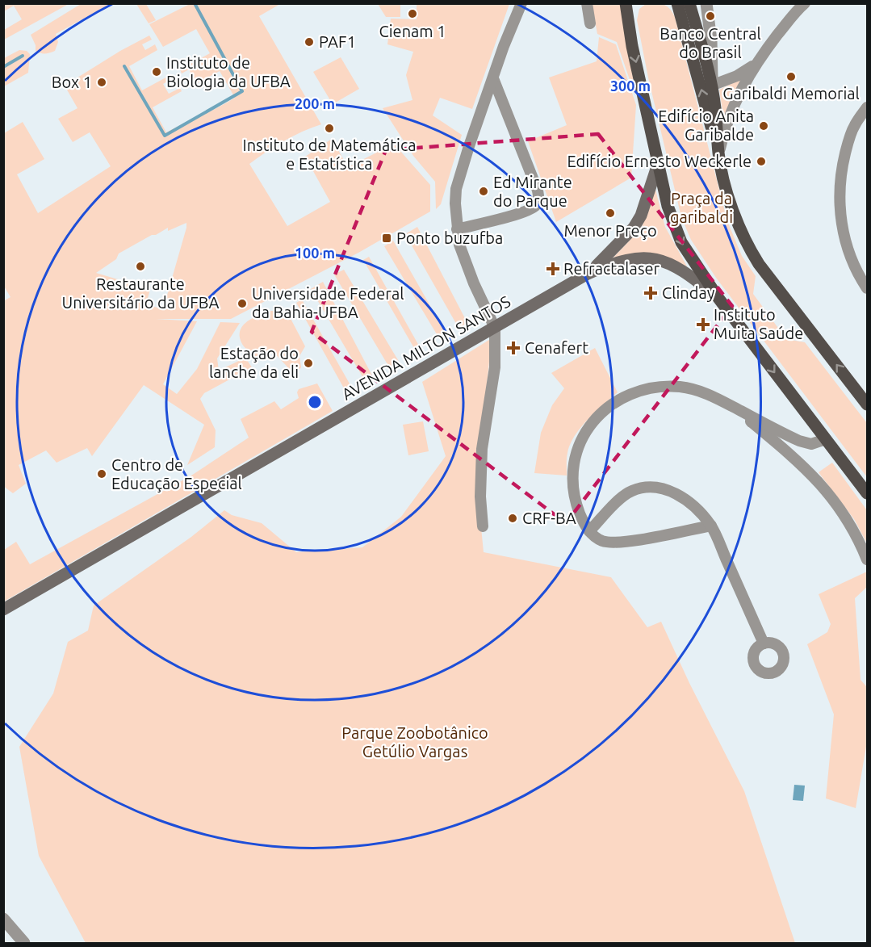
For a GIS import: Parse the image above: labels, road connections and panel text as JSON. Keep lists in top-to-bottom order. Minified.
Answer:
{"streets":{"main road":["AVENIDA MILTON SANTOS"]},"parks":["Praça da garibaldi","Parque Zoobotânico Getúlio Vargas"],"places":{"other":["Cienam 1","Banco Central do Brasil","PAF1","Instituto de Biologia da UFBA","Garibaldi Memorial","Box 1","Edifício Anita Garibalde","Instituto de Matemática e Estatística","Edifício Ernesto Weckerle","Ed Mirante do Parque","Menor Preço","Restaurante Universitário da UFBA","Universidade Federal da Bahia-UFBA","Estação do lanche da eli","Centro de Educação Especial","CRF-BA"],"transit":["Ponto buzufba"],"health":["Refractalaser","Clinday","Instituto Muita Saúde","Cenafert"]},"rings":["300 m","200 m","100 m"]}
